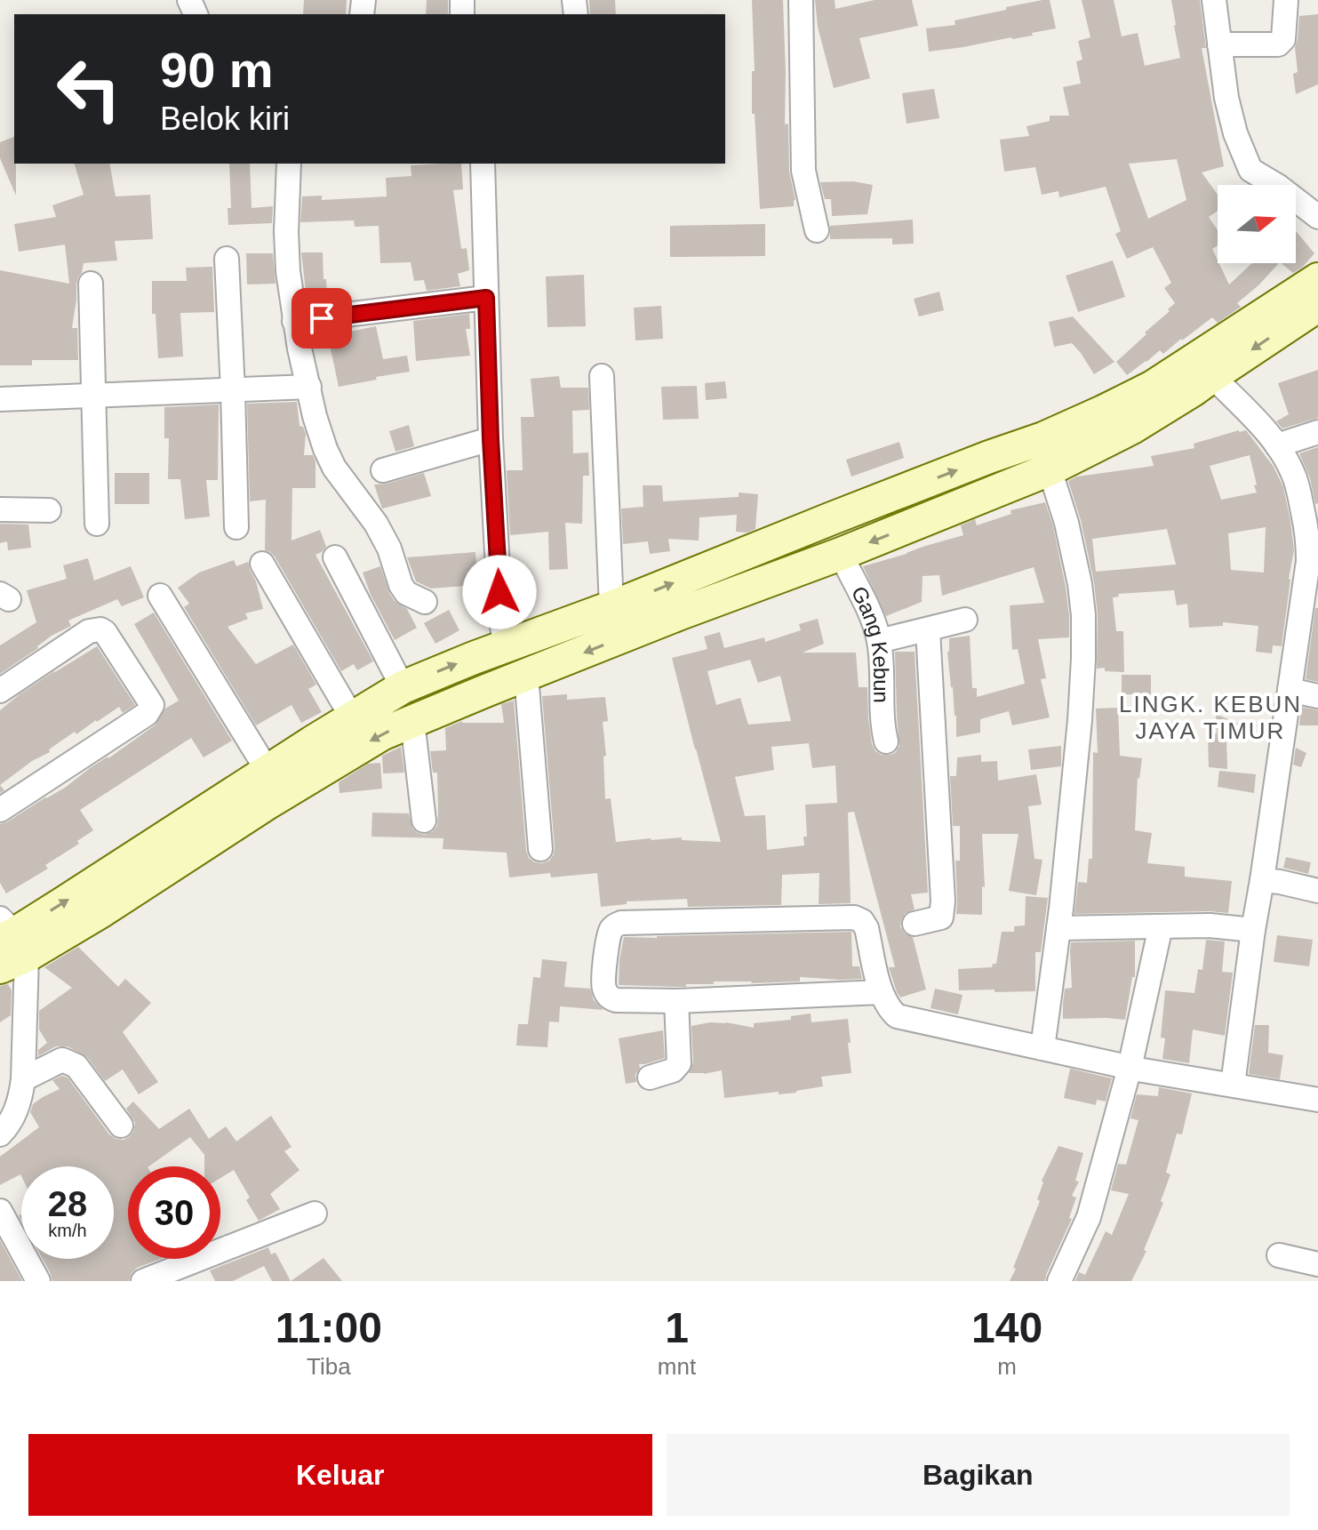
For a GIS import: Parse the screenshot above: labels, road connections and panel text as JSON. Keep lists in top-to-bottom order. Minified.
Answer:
{"streets":{"street":["Gang Kebun"]},"districts":["LINGK. KEBUN JAYA TIMUR"],"north":"right","page":{"turn":["90 m","Belok kiri"],"speed":"28 km/h","limit":"30","eta":["11:00","Tiba","1","mnt","140","m"],"buttons":["Keluar","Bagikan"]}}
